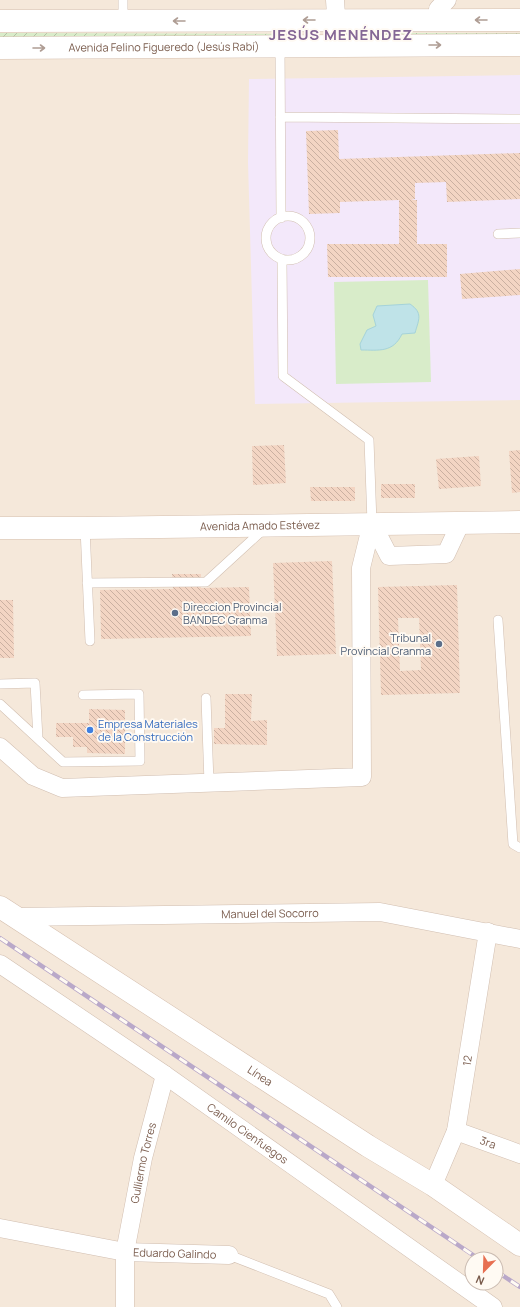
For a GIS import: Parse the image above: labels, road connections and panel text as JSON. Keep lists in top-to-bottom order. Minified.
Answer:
{"streets":{"main road":["Avenida Felino Figueredo (Jesús Rabí)","Avenida Amado Estévez","Línea"],"street":["Manuel del Socorro","12","Camilo Cienfuegos","3ra","Gulliermo Torres","Eduardo Galindo"]},"crossings":[["Manuel del Socorro","12"],["Manuel del Socorro","Línea"],["12","Línea"],["12","3ra"],["Camilo Cienfuegos","Gulliermo Torres"],["Gulliermo Torres","Eduardo Galindo"]],"districts":["JESÚS MENÉNDEZ"],"places":["Direccion Provincial BANDEC Granma","Tribunal Provincial Granma","Empresa Materiales de la Construcción"],"north":"bottom left"}
